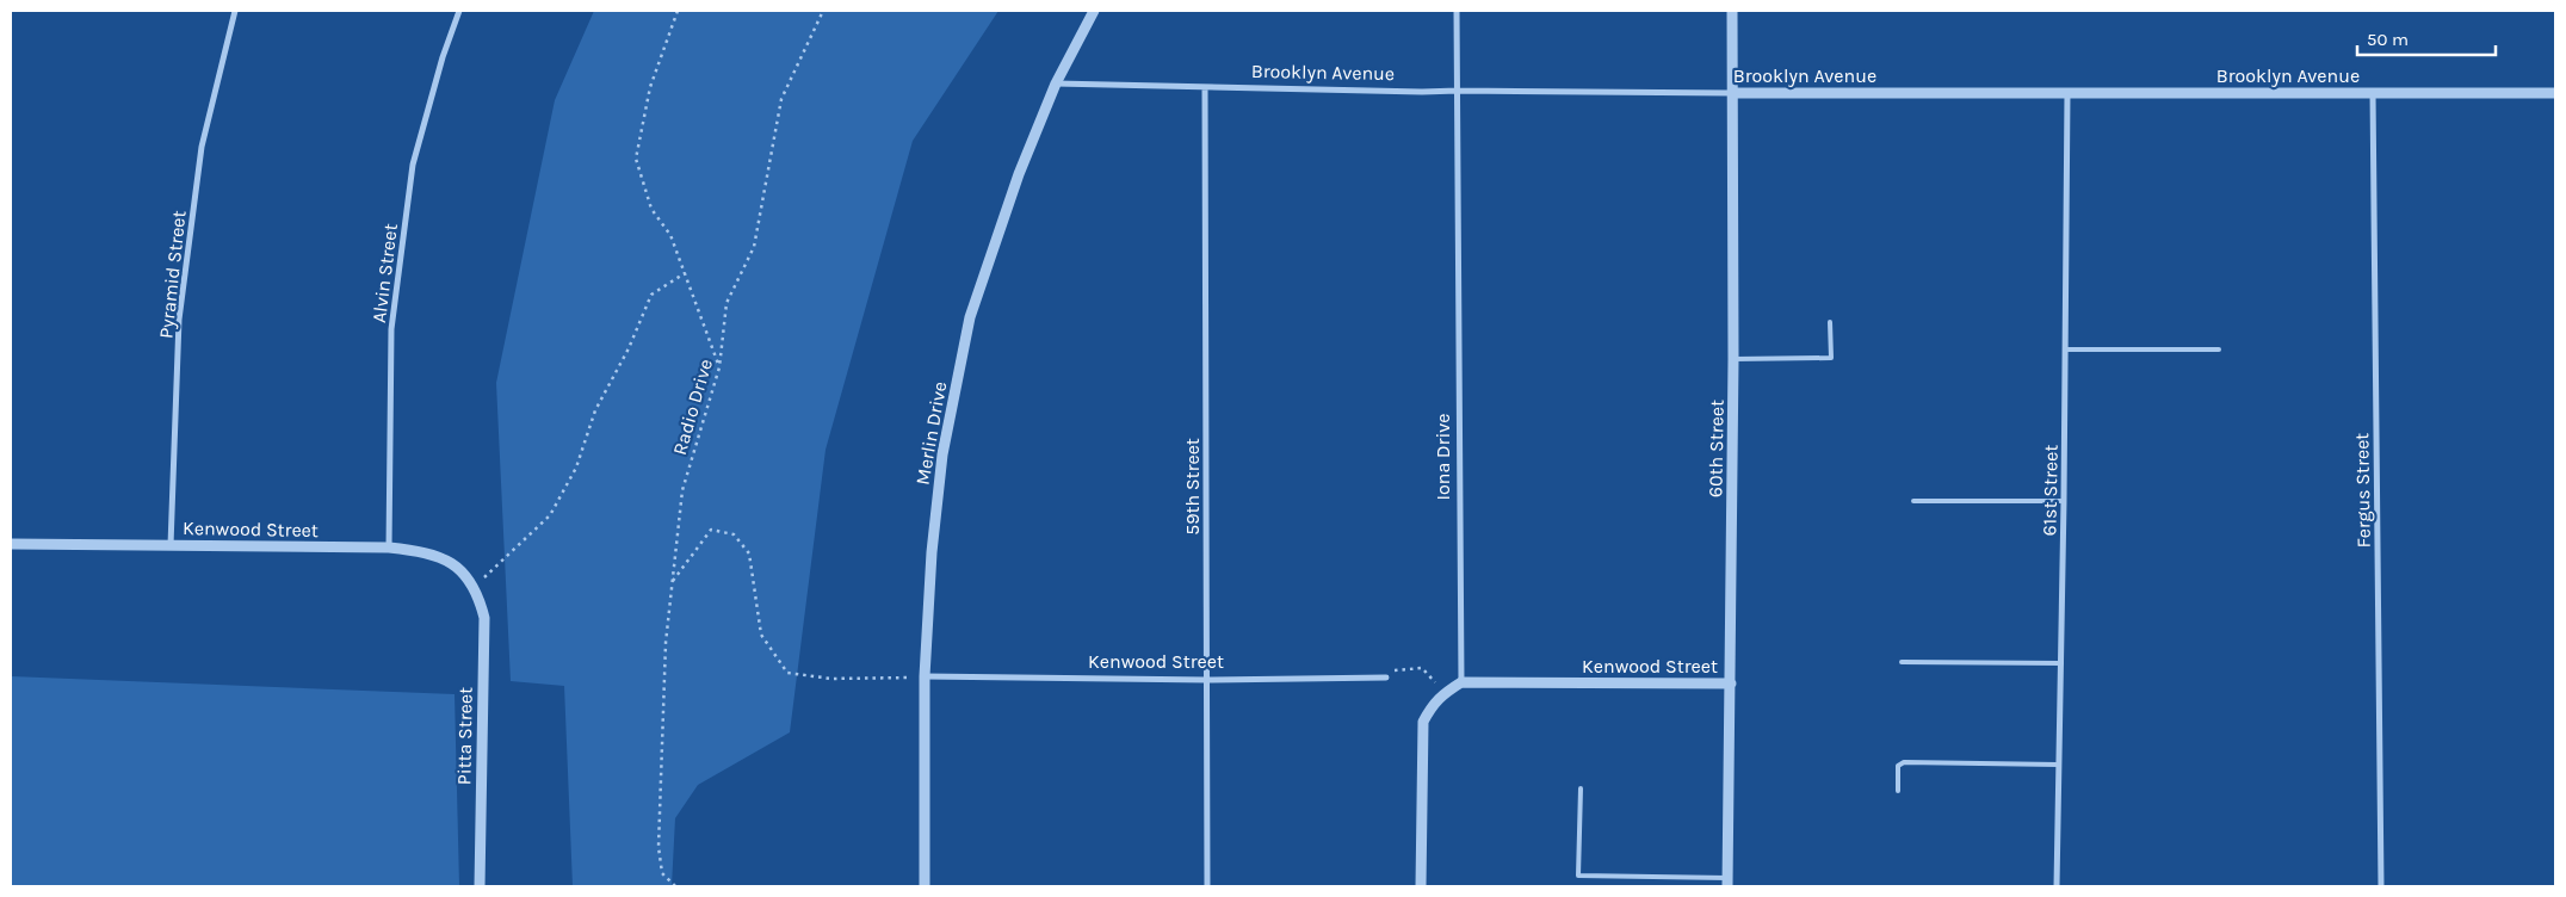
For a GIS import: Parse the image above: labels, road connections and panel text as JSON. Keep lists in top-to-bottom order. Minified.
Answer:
{"streets":{"street":["Brooklyn Avenue","Alvin Street","Pyramid Street","Merlin Drive","60th Street","Iona Drive","59th Street","61st Street","Fergus Street","Kenwood Street","Pitta Street"],"path":["Radio Drive"]},"crossings":[["Brooklyn Avenue","Merlin Drive"],["Brooklyn Avenue","60th Street"],["Brooklyn Avenue","Iona Drive"],["Brooklyn Avenue","59th Street"],["Brooklyn Avenue","61st Street"],["Brooklyn Avenue","Fergus Street"],["Alvin Street","Kenwood Street"],["Pyramid Street","Kenwood Street"],["Merlin Drive","Kenwood Street"],["60th Street","Kenwood Street"],["Iona Drive","Kenwood Street"],["59th Street","Kenwood Street"],["Kenwood Street","Pitta Street"]],"scale_bar":"50 m"}
